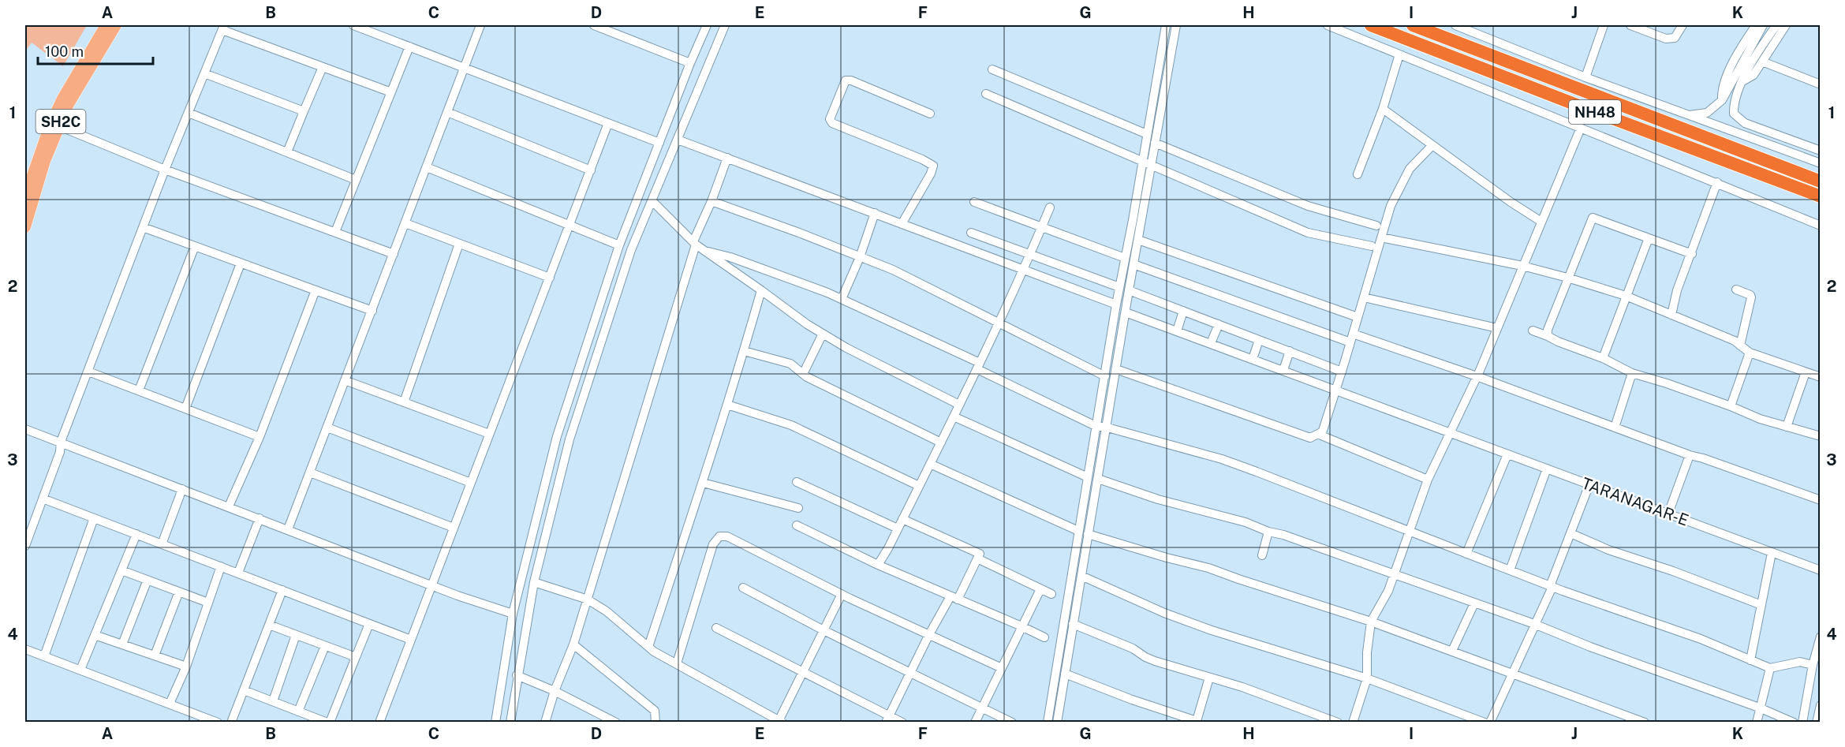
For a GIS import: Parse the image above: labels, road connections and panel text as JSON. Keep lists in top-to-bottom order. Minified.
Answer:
{"streets":{"highway":["NH48"],"main road":["SH2C"],"street":["TARANAGAR-E"]},"scale_bar":"100 m","grid":{"columns":["A","B","C","D","E","F","G","H","I","J","K"],"rows":["1","2","3","4"]}}
